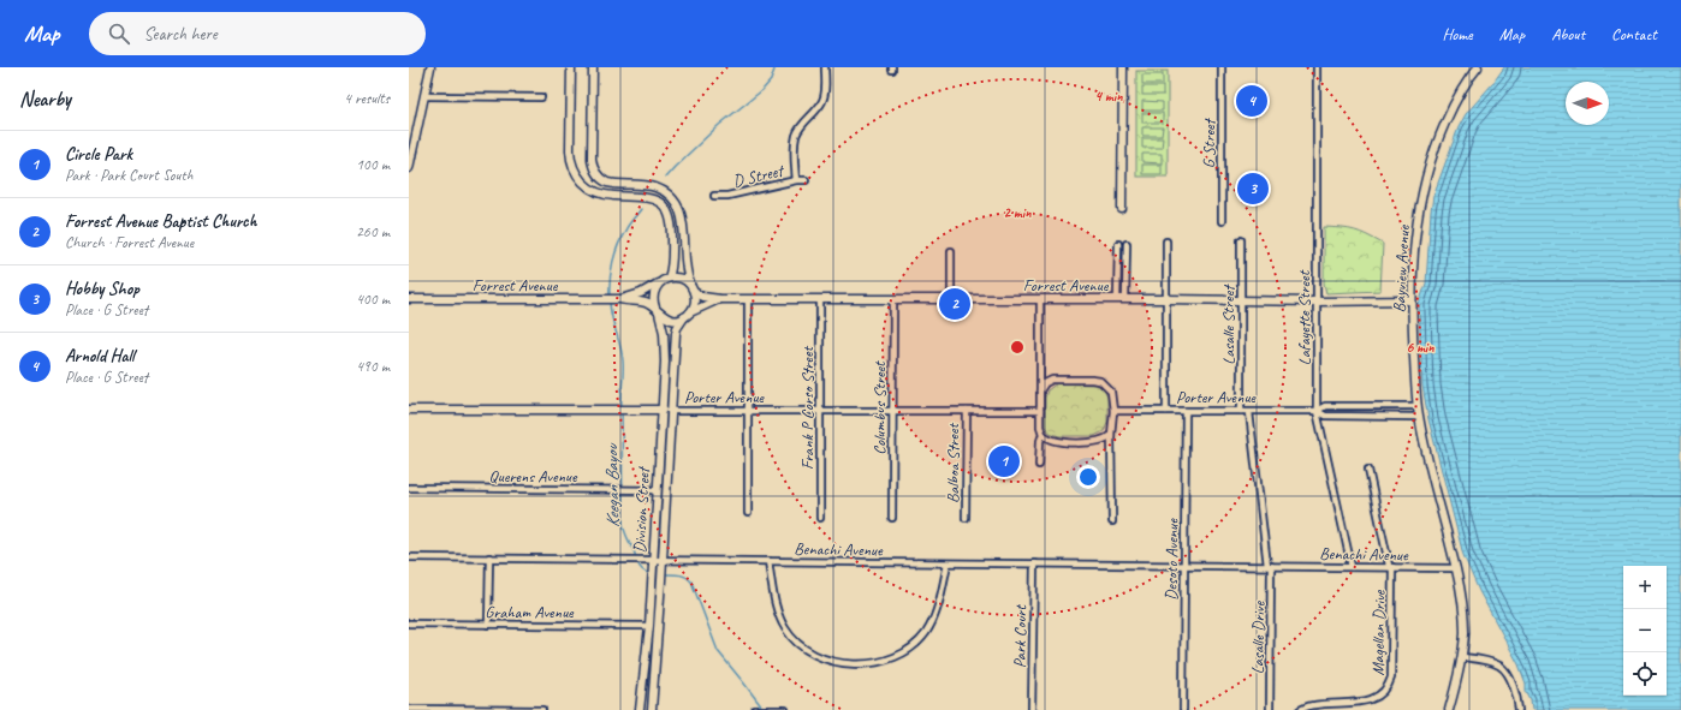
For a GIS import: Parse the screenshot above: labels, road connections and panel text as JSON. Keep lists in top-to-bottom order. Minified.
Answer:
{"streets":{"street":["G Street","D Street","Bayview Avenue","Forrest Avenue","Lafayette Street","Lasalle Street","Porter Avenue","Frank P Corso Street","Columbus Street","Balboa Street","Querens Avenue","Division Street","Benachi Avenue","Desoto Avenue","Graham Avenue","Magellan Drive","Park Court","Lasalle Drive"]},"crossings":[["Bayview Avenue","Forrest Avenue"],["Bayview Avenue","Porter Avenue"],["Bayview Avenue","Benachi Avenue"],["Forrest Avenue","Lafayette Street"],["Forrest Avenue","Lasalle Street"],["Forrest Avenue","Frank P Corso Street"],["Forrest Avenue","Columbus Street"],["Forrest Avenue","Division Street"],["Lafayette Street","Porter Avenue"],["Lafayette Street","Benachi Avenue"],["Lasalle Street","Porter Avenue"],["Porter Avenue","Frank P Corso Street"],["Porter Avenue","Columbus Street"],["Porter Avenue","Balboa Street"],["Porter Avenue","Division Street"],["Porter Avenue","Desoto Avenue"],["Querens Avenue","Division Street"],["Division Street","Benachi Avenue"],["Division Street","Graham Avenue"],["Benachi Avenue","Desoto Avenue"],["Benachi Avenue","Magellan Drive"],["Benachi Avenue","Park Court"],["Benachi Avenue","Lasalle Drive"]],"water":["Keegan Bayou"],"north":"right","page":{"header":"Map","search":"Search here","nav":["Home","Map","About","Contact"],"heading":["Nearby","4 results"],"pins":["4","3","2","1"],"list":[{"mark":"1","name":"Circle Park","note":"Park · Park Court South","value":"100 m"},{"mark":"2","name":"Forrest Avenue Baptist Church","note":"Church · Forrest Avenue","value":"260 m"},{"mark":"3","name":"Hobby Shop","note":"Place · G Street","value":"400 m"},{"mark":"4","name":"Arnold Hall","note":"Place · G Street","value":"490 m"}],"map_buttons":["+","−"]},"rings":["4 min","2 min","6 min"]}
